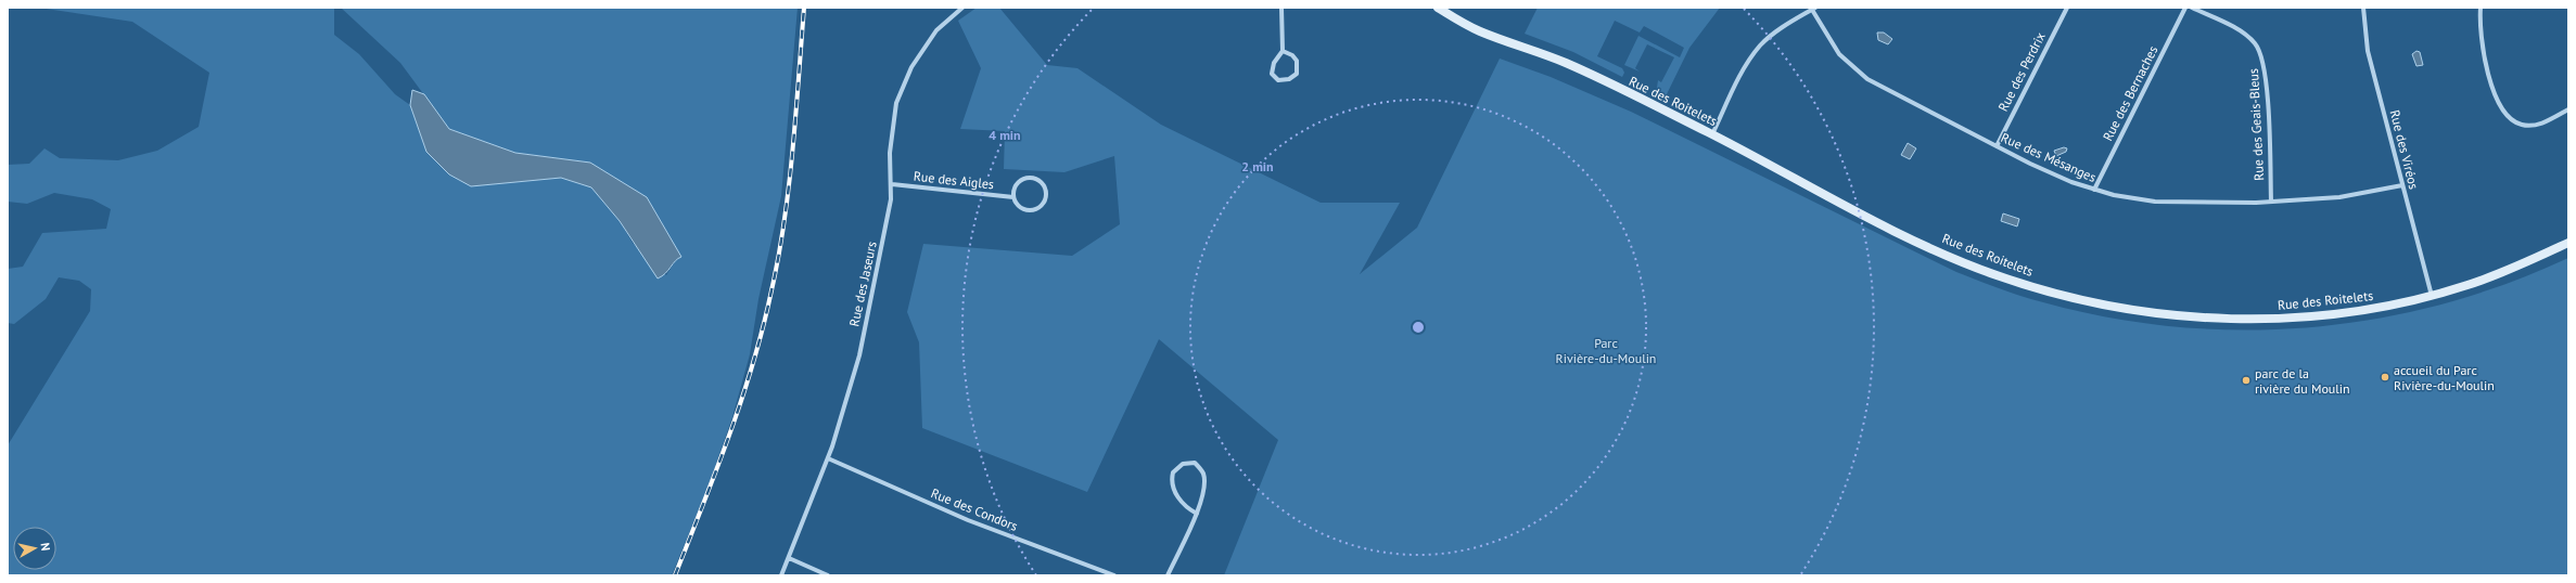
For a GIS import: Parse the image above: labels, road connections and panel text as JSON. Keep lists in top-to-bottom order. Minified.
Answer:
{"streets":{"street":["Rue des Perdrix","Rue des Bernaches","Rue des Roitelets","Rue des Geais-Bleus","Rue des Viréos","Rue des Mésanges","Rue des Aigles","Rue des Jaseurs","Rue des Condors"]},"crossings":[["Rue des Perdrix","Rue des Mésanges"],["Rue des Bernaches","Rue des Mésanges"],["Rue des Roitelets","Rue des Viréos"],["Rue des Geais-Bleus","Rue des Mésanges"],["Rue des Viréos","Rue des Mésanges"],["Rue des Aigles","Rue des Jaseurs"],["Rue des Jaseurs","Rue des Condors"]],"parks":["Parc Rivière-du-Moulin"],"places":["accueil du Parc Rivière-du-Moulin","parc de la rivière du Moulin"],"north":"right","rings":["4 min","2 min"]}
